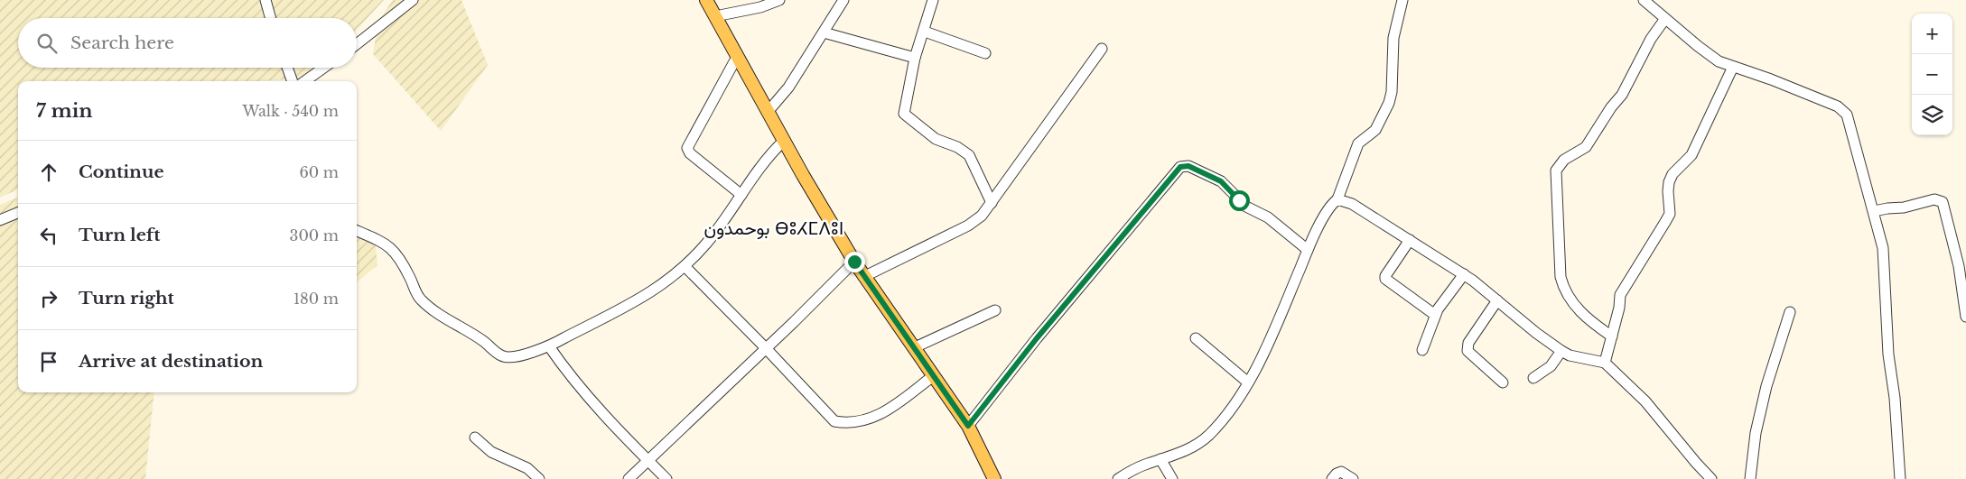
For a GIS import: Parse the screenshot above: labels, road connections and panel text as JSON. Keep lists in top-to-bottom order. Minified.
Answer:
{"districts":["بوحمدون ⴱⵓⵃⵎⴷⵓⵏ"],"page":{"map_buttons":["+","−"],"search":"Search here","heading":["7 min","Walk · 540 m"],"list":[["Continue","60 m"],["Turn left","300 m"],["Turn right","180 m"],"Arrive at destination"]}}
